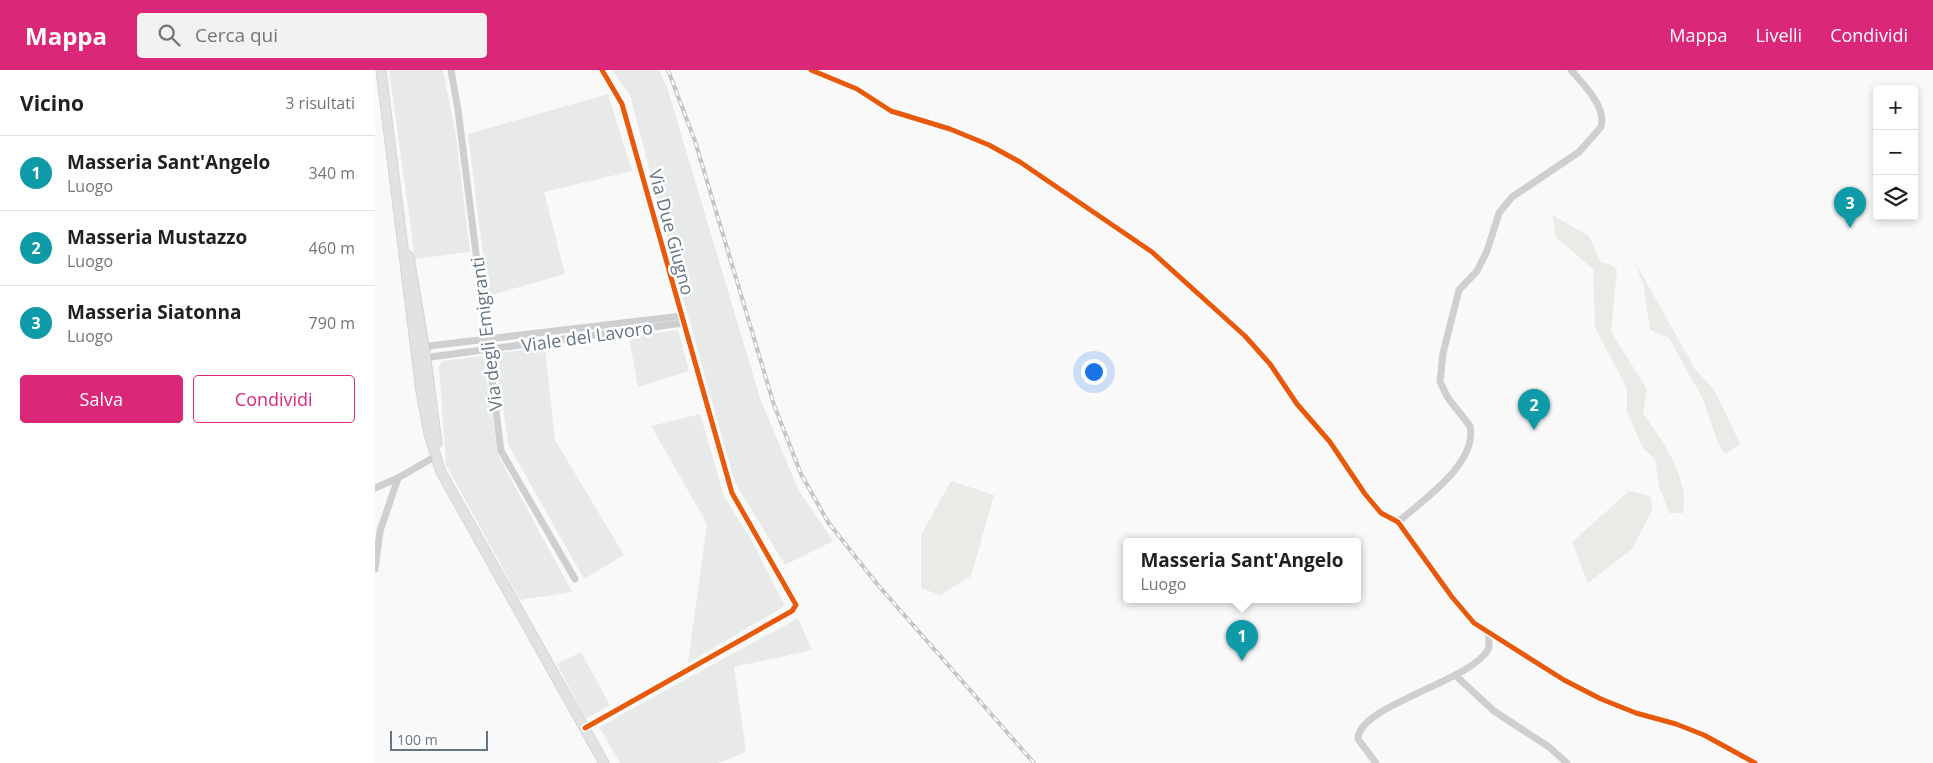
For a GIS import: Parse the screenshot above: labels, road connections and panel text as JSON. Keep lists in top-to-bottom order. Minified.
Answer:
{"streets":{"street":["Via Due Giugno","Via degli Emigranti","Viale del Lavoro"]},"crossings":[["Via Due Giugno","Viale del Lavoro"],["Via degli Emigranti","Viale del Lavoro"]],"scale_bar":"100 m","page":{"header":"Mappa","search":"Cerca qui","nav":["Mappa","Livelli","Condividi"],"heading":["Vicino","3 risultati"],"map_buttons":["+","−"],"list":[{"mark":"1","name":"Masseria Sant'Angelo","note":"Luogo","value":"340 m"},{"mark":"2","name":"Masseria Mustazzo","note":"Luogo","value":"460 m"},{"mark":"3","name":"Masseria Siatonna","note":"Luogo","value":"790 m"}],"pins":["3","2","1"],"buttons":["Salva","Condividi"],"popup":["Masseria Sant'Angelo","Luogo"],"scale":"100 m"}}
